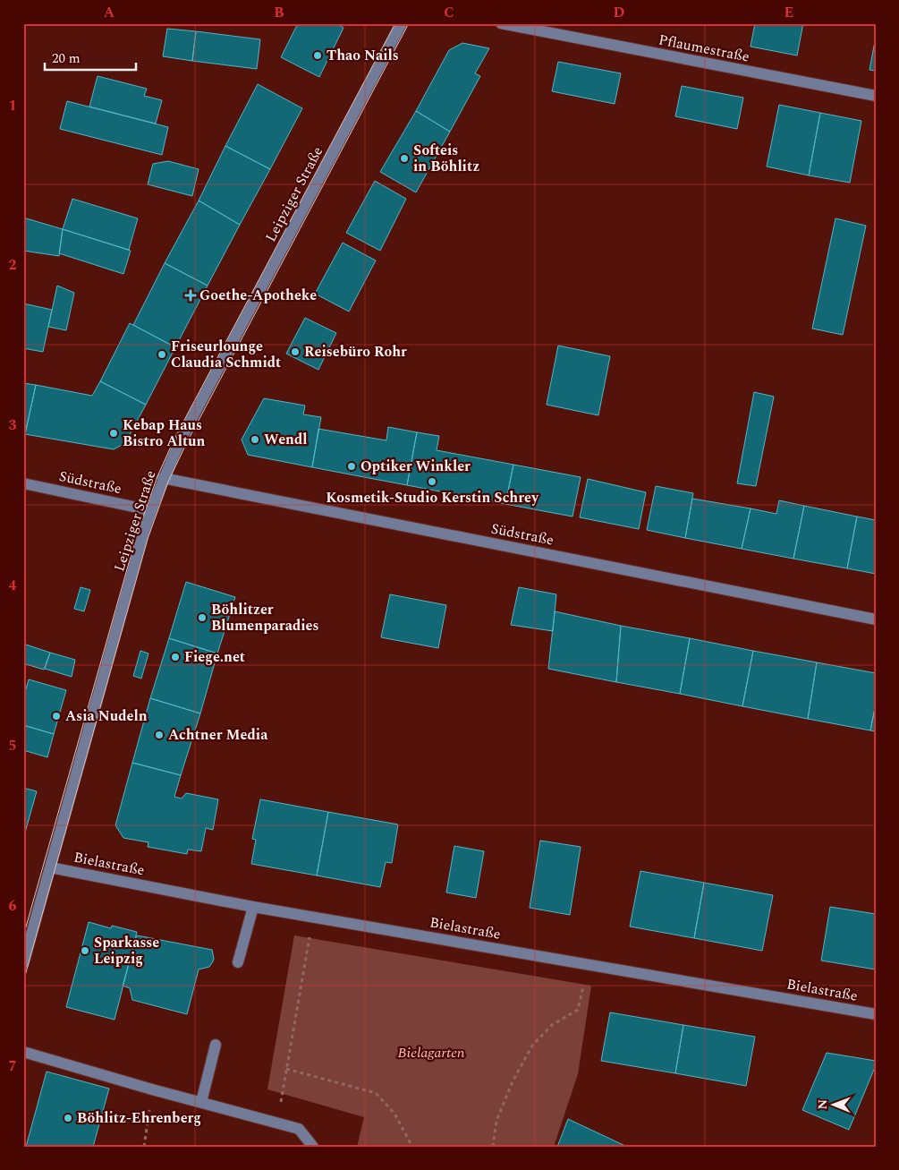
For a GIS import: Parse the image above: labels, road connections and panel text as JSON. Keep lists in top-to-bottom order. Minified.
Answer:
{"streets":{"street":["Pflaumestraße","Leipziger Straße","Südstraße","Bielastraße"]},"crossings":[["Leipziger Straße","Südstraße"],["Leipziger Straße","Bielastraße"]],"parks":["Bielagarten"],"places":{"other":["Thao Nails","Softeis in Böhlitz","Reisebüro Rohr","Friseurlounge Claudia Schmidt","Kebap Haus Bistro Altun","Wendl","Optiker Winkler","Kosmetik-Studio Kerstin Schrey","Böhlitzer Blumenparadies","Fiege.net","Asia Nudeln","Achtner Media","Sparkasse Leipzig","Böhlitz-Ehrenberg"],"health":["Goethe-Apotheke"]},"scale_bar":"20 m","north":"left","grid":{"columns":["A","B","C","D","E"],"rows":["1","2","3","4","5","6","7"]}}
